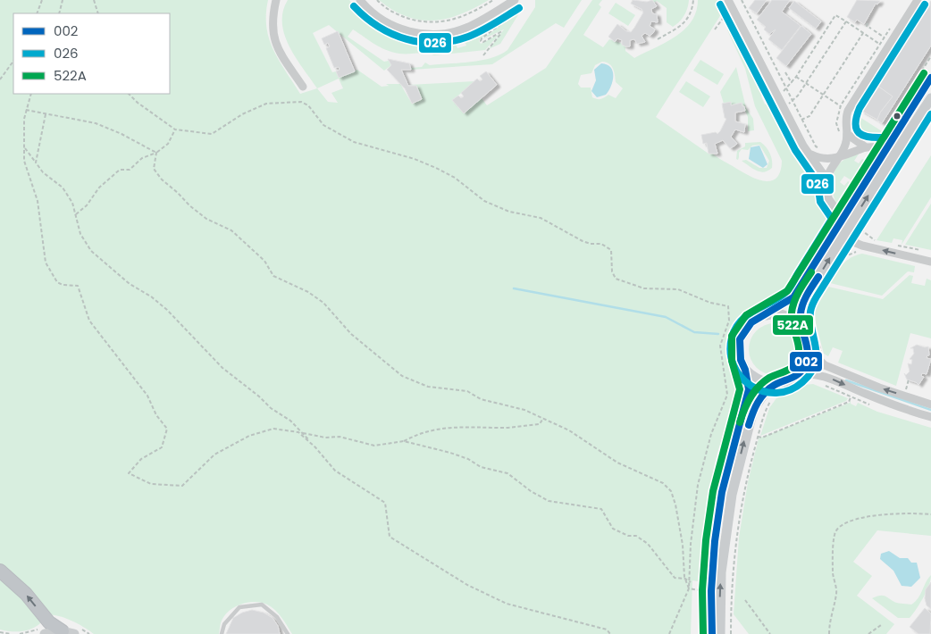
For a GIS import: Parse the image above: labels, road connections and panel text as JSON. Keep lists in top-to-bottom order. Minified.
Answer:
{"lines":["transit line 026","transit line 522A","transit line 002"],"legend":["002","026","522A"]}
